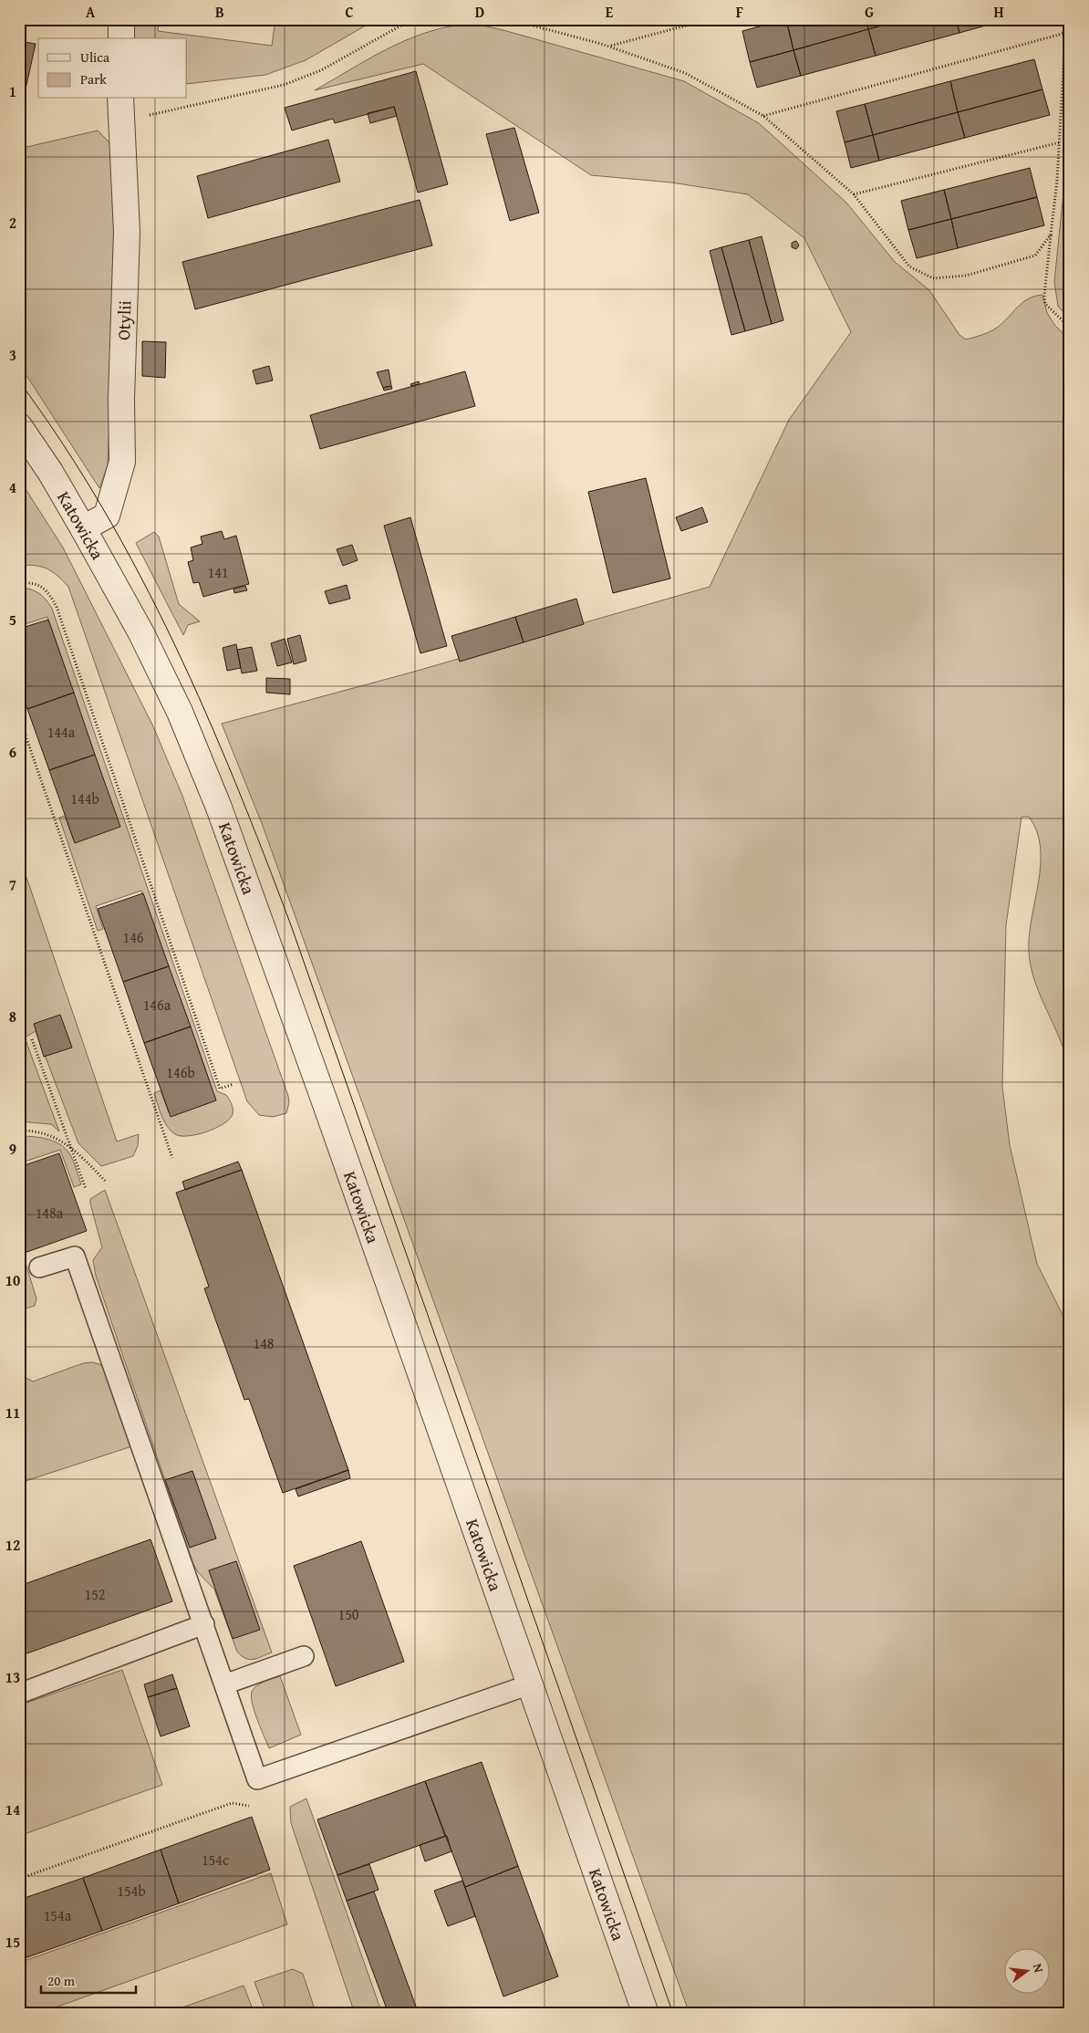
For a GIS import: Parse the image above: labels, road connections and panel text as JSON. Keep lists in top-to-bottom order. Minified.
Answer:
{"streets":{"street":["Otylii","Katowicka"]},"crossings":[["Otylii","Katowicka"]],"house_numbers":["141","144a","144b","146","146a","146b","148a","148","152","150","154c","154b","154a"],"legend":["Ulica","Park"],"scale_bar":"20 m","north":"right","grid":{"columns":["A","B","C","D","E","F","G","H"],"rows":["1","2","3","4","5","6","7","8","9","10","11","12","13","14","15"]}}
